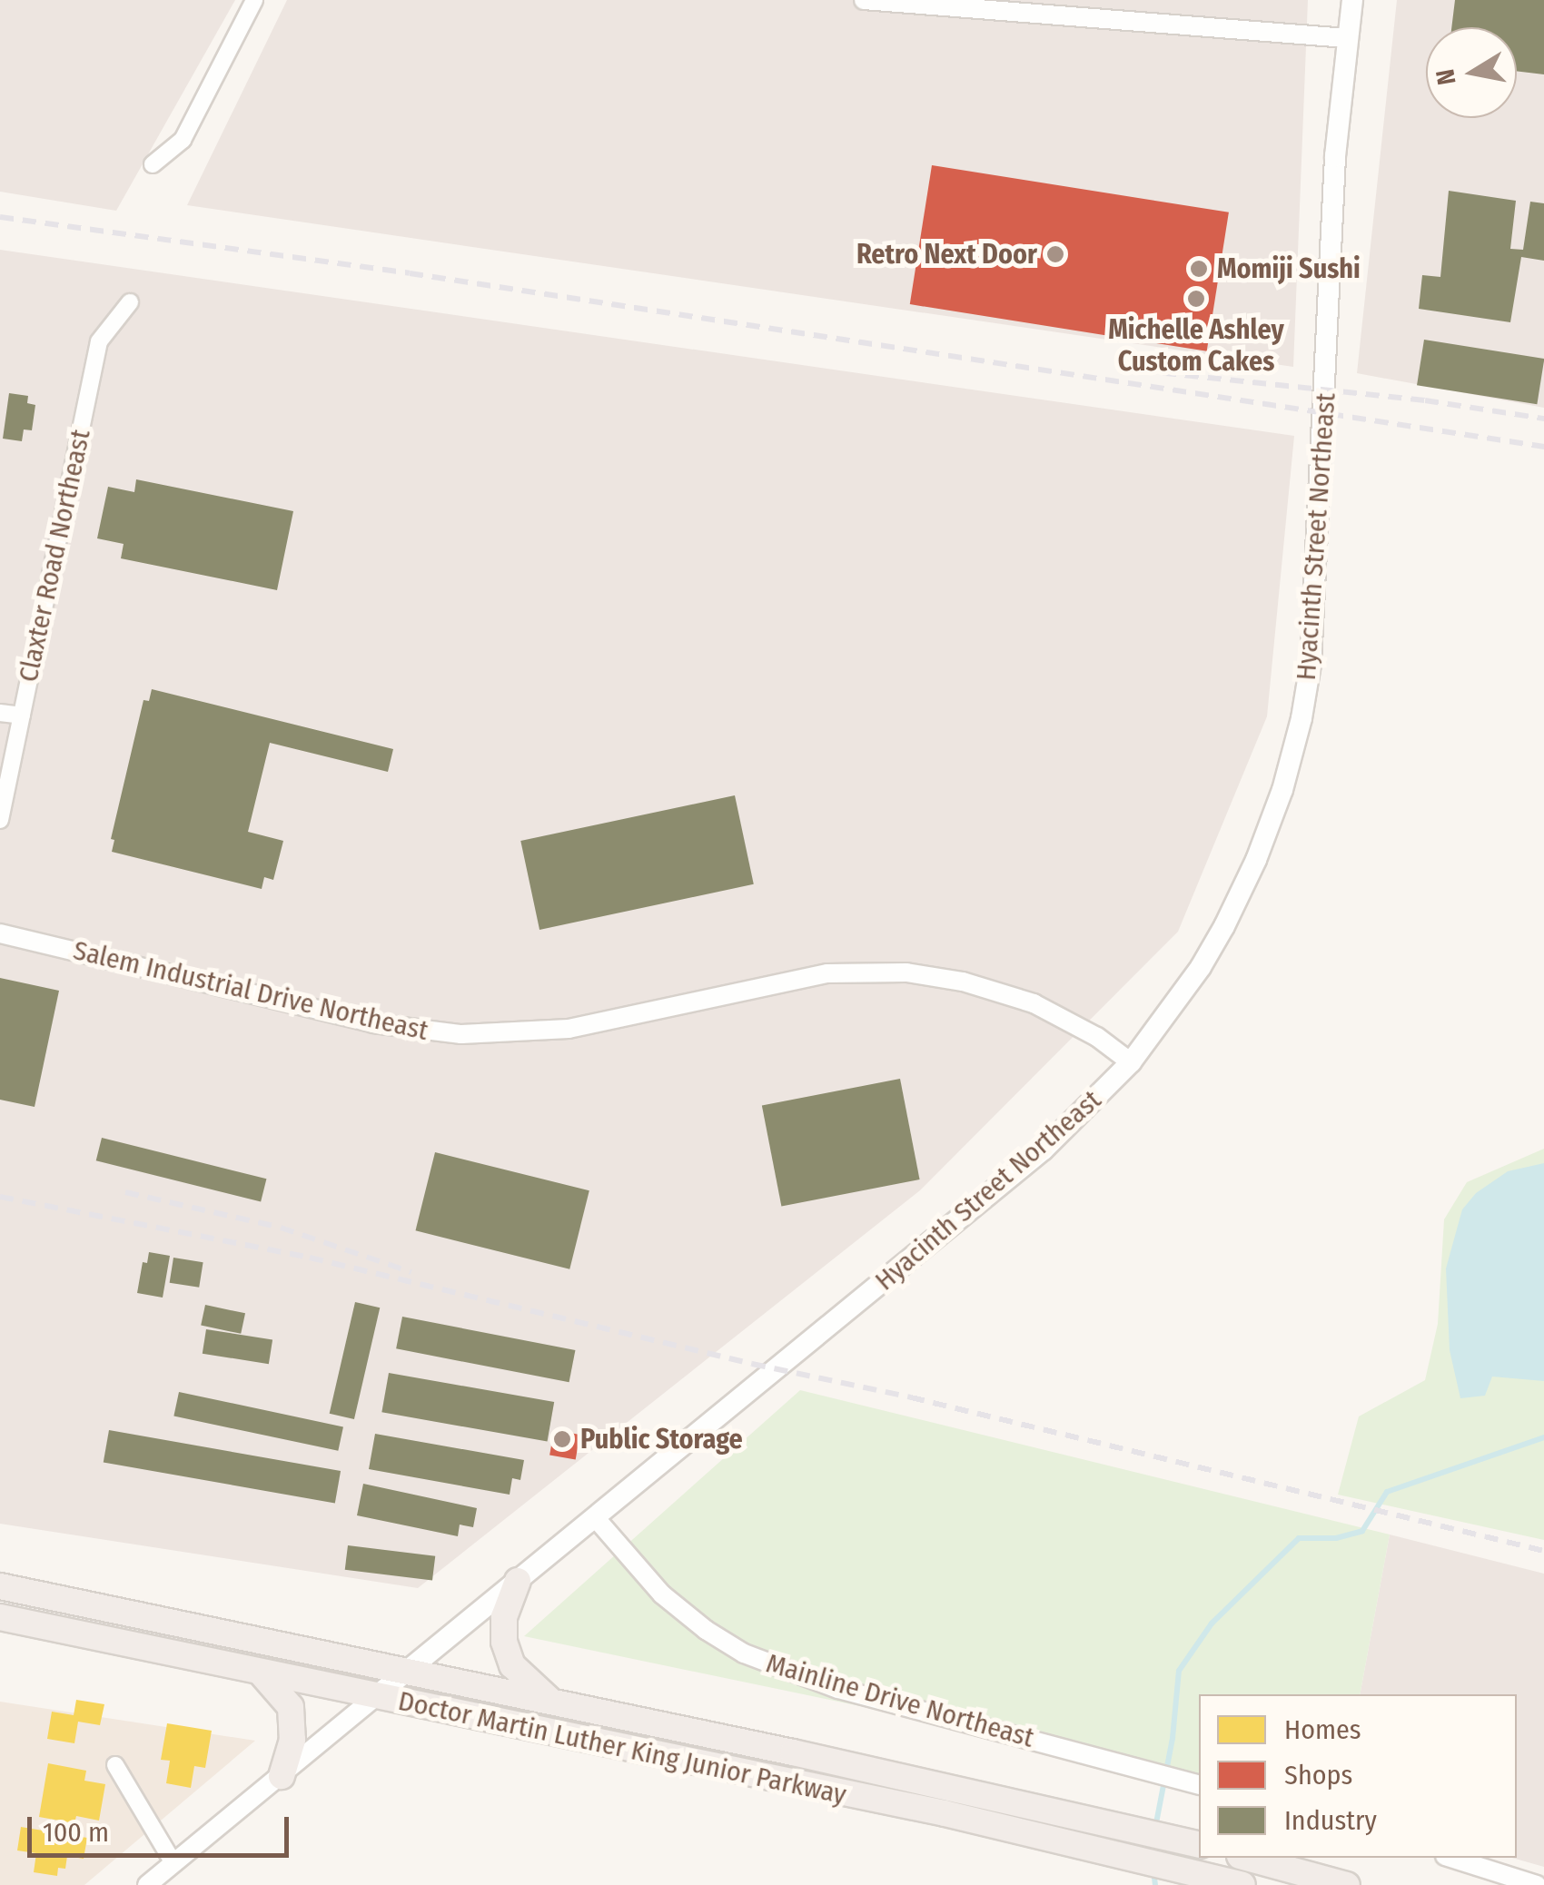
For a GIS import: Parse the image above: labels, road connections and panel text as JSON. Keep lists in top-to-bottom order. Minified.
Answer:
{"streets":{"highway":["Doctor Martin Luther King Junior Parkway"],"main road":["Hyacinth Street Northeast"],"street":["Claxter Road Northeast","Salem Industrial Drive Northeast","Mainline Drive Northeast"]},"crossings":[["Hyacinth Street Northeast","Salem Industrial Drive Northeast"],["Hyacinth Street Northeast","Mainline Drive Northeast"],["Hyacinth Street Northeast","Doctor Martin Luther King Junior Parkway"]],"places":["Retro Next Door","Momiji Sushi","Michelle Ashley Custom Cakes","Public Storage"],"legend":["Homes","Shops","Industry"],"scale_bar":"100 m","north":"left"}
